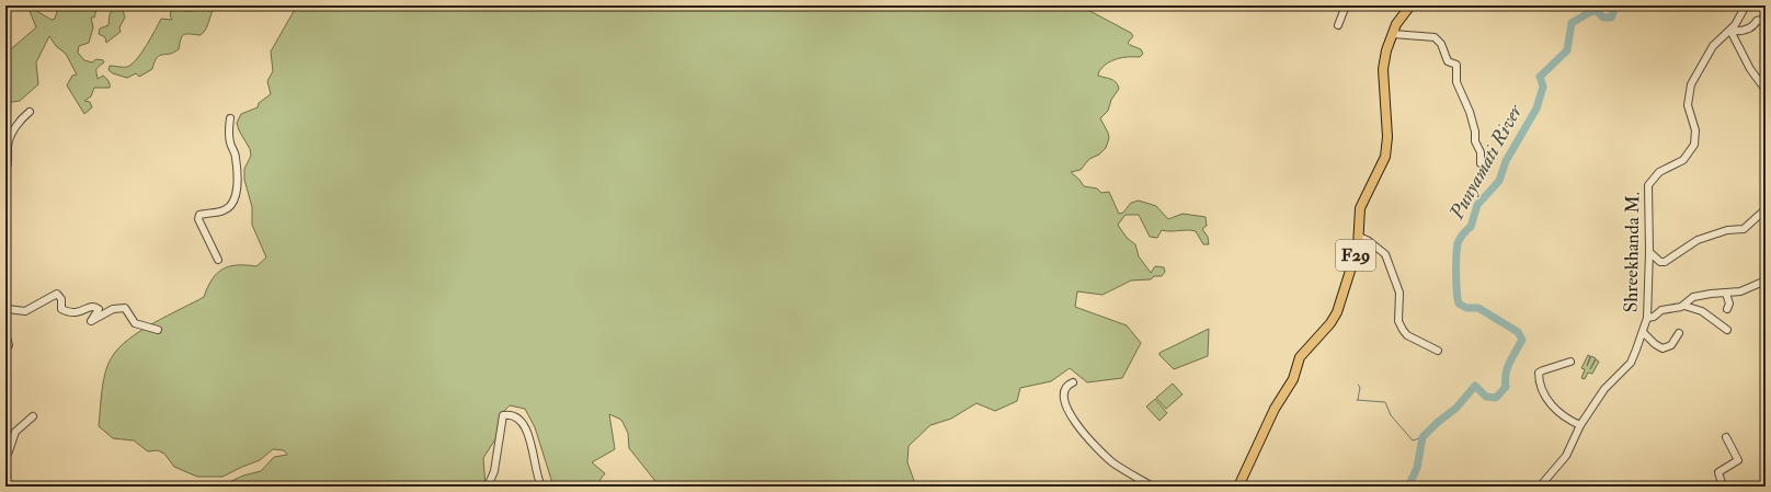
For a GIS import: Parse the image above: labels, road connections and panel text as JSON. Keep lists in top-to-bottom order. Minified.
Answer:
{"streets":{"main road":["F29"],"street":["Shreekhanda M."]},"water":["Punyamati River"]}
